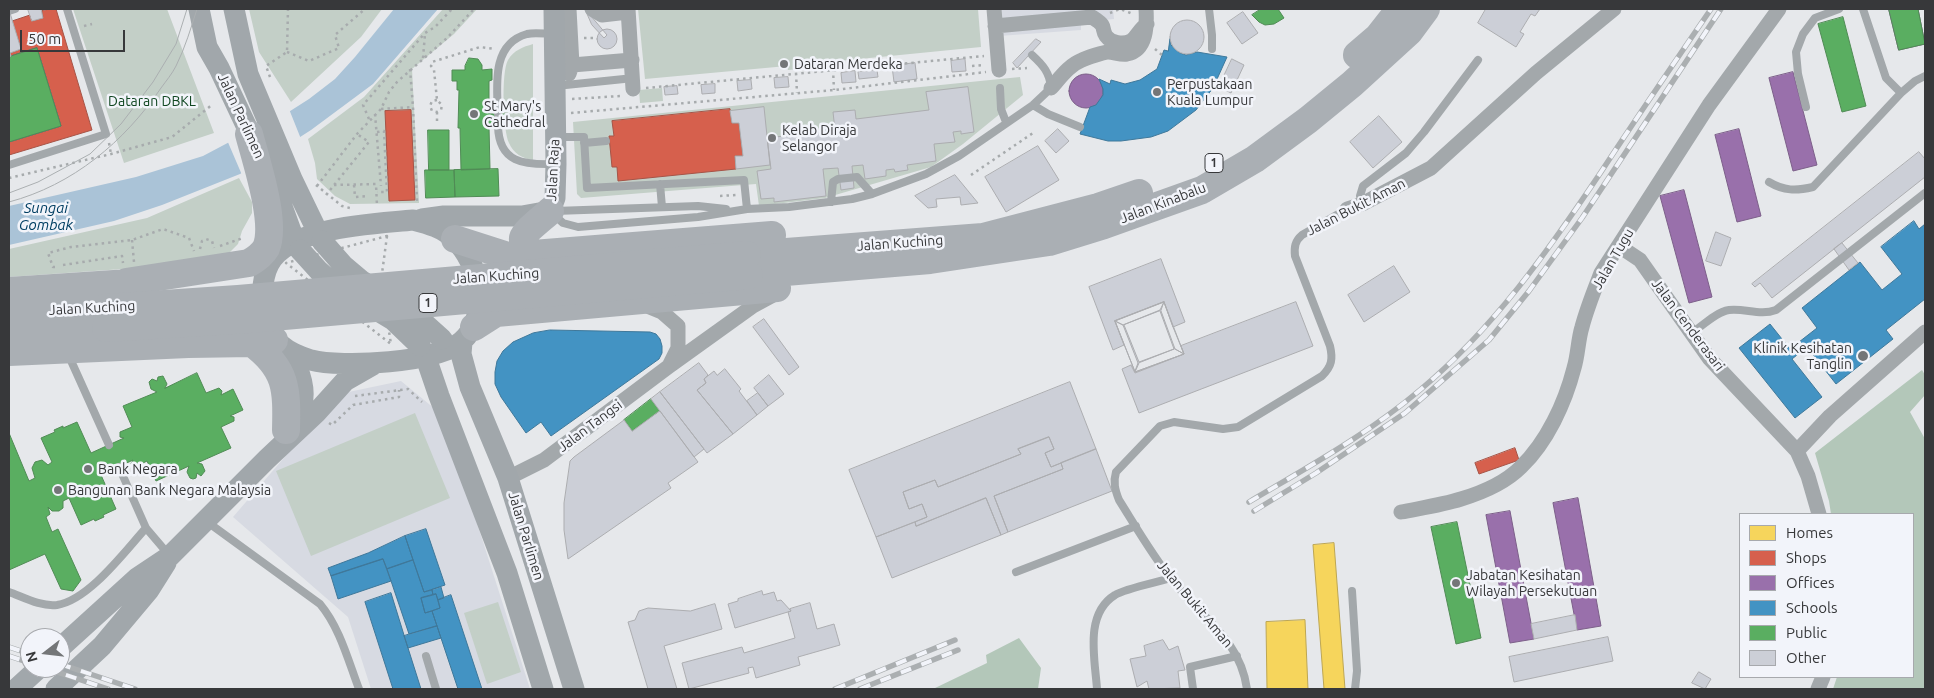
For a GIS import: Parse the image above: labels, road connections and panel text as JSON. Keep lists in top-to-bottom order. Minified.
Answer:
{"streets":{"highway":["1","Jalan Kinabalu","Jalan Kuching"],"street":["Jalan Parlimen","Jalan Raja","Jalan Bukit Aman","Jalan Tugu","Jalan Cenderasari","Jalan Tangsi"]},"crossings":[["Jalan Parlimen","Jalan Tangsi"],["Jalan Kinabalu","Jalan Kuching"],["Jalan Tugu","Jalan Cenderasari"]],"water":["Sungai Gombak"],"parks":["Dataran DBKL"],"places":["Dataran Merdeka","Perpustakaan Kuala Lumpur","St Mary's Cathedral","Kelab Diraja Selangor","Klinik Kesihatan Tanglin","Bank Negara","Bangunan Bank Negara Malaysia","Jabatan Kesihatan Wilayah Persekutuan"],"legend":["Homes","Shops","Offices","Schools","Public","Other"],"scale_bar":"50 m","north":"left"}
